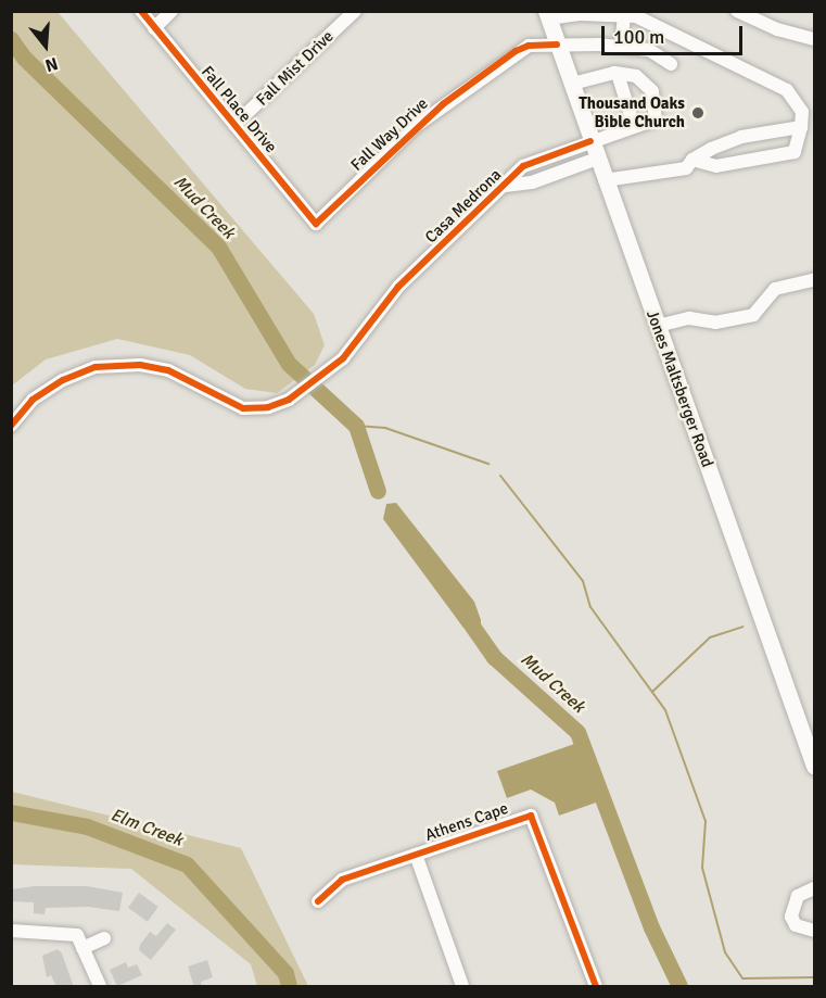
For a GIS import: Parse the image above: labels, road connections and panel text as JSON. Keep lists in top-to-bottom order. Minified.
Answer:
{"streets":{"main road":["Jones Maltsberger Road"],"street":["Fall Mist Drive","Fall Place Drive","Fall Way Drive","Casa Medrona","Athens Cape"]},"crossings":[["Fall Mist Drive","Fall Place Drive"],["Fall Place Drive","Fall Way Drive"],["Fall Way Drive","Jones Maltsberger Road"],["Casa Medrona","Jones Maltsberger Road"]],"water":["Mud Creek","Elm Creek"],"places":["Thousand Oaks Bible Church"],"scale_bar":"100 m","north":"bottom"}
